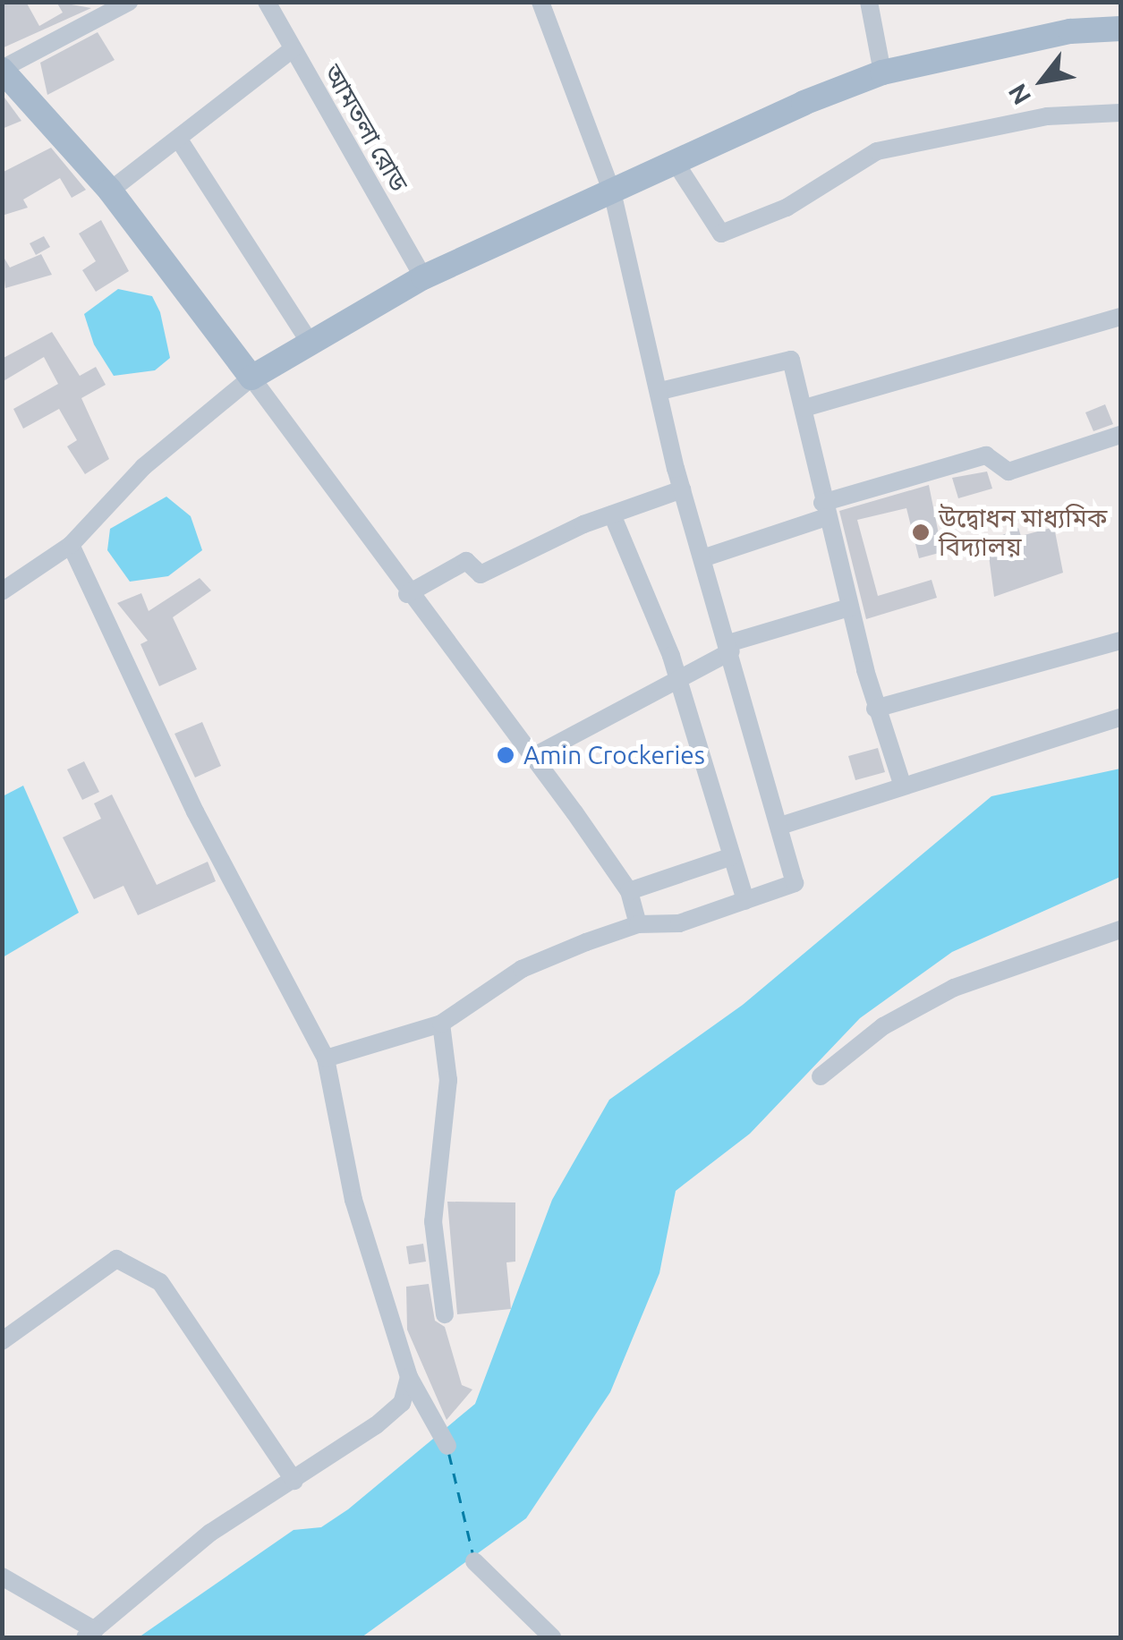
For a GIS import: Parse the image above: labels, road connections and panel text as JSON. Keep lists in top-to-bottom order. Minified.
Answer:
{"streets":{"street":["আমতলা রোড"]},"places":["উদ্বোধন মাধ্যমিক বিদ্যালয়","Amin Crockeries"],"north":"bottom left"}
